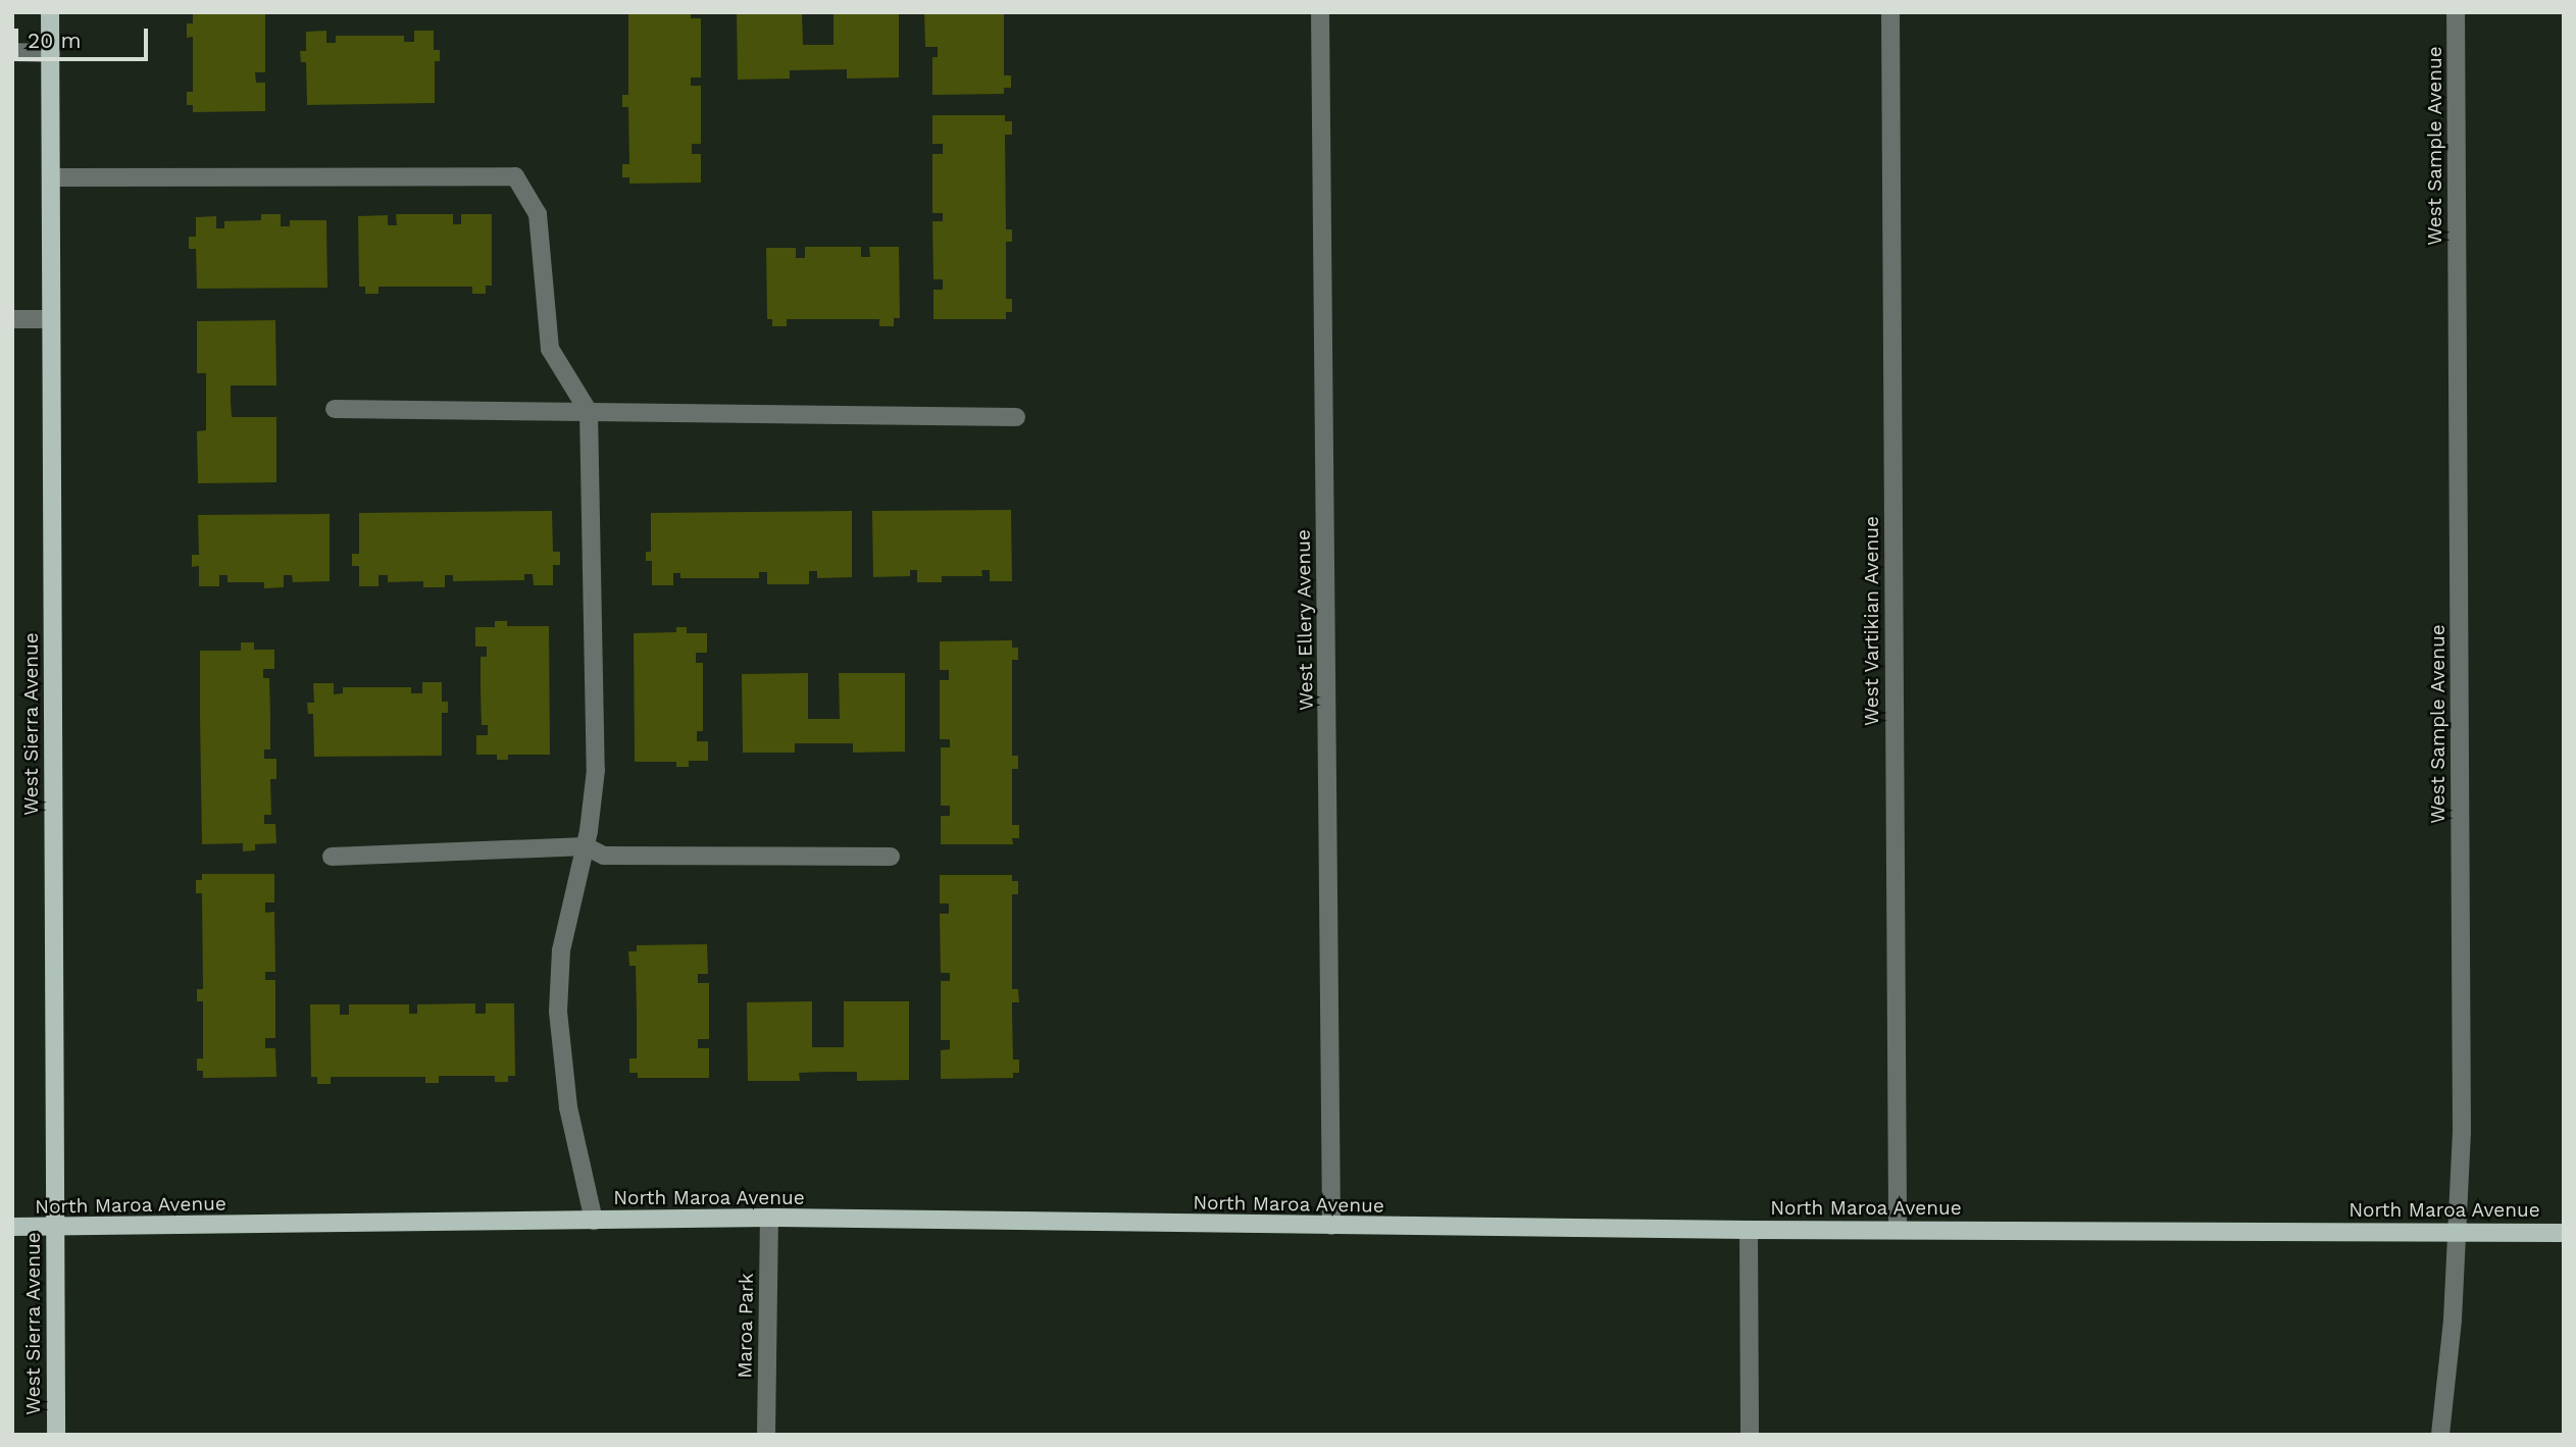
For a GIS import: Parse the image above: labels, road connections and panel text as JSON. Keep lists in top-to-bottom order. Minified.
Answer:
{"streets":{"main road":["West Sierra Avenue","North Maroa Avenue"],"street":["West Sample Avenue","West Ellery Avenue","West Vartikian Avenue","Maroa Park"]},"crossings":[["West Sample Avenue","North Maroa Avenue"],["West Ellery Avenue","North Maroa Avenue"],["West Vartikian Avenue","North Maroa Avenue"],["West Sierra Avenue","North Maroa Avenue"],["North Maroa Avenue","Maroa Park"]],"scale_bar":"20 m"}
